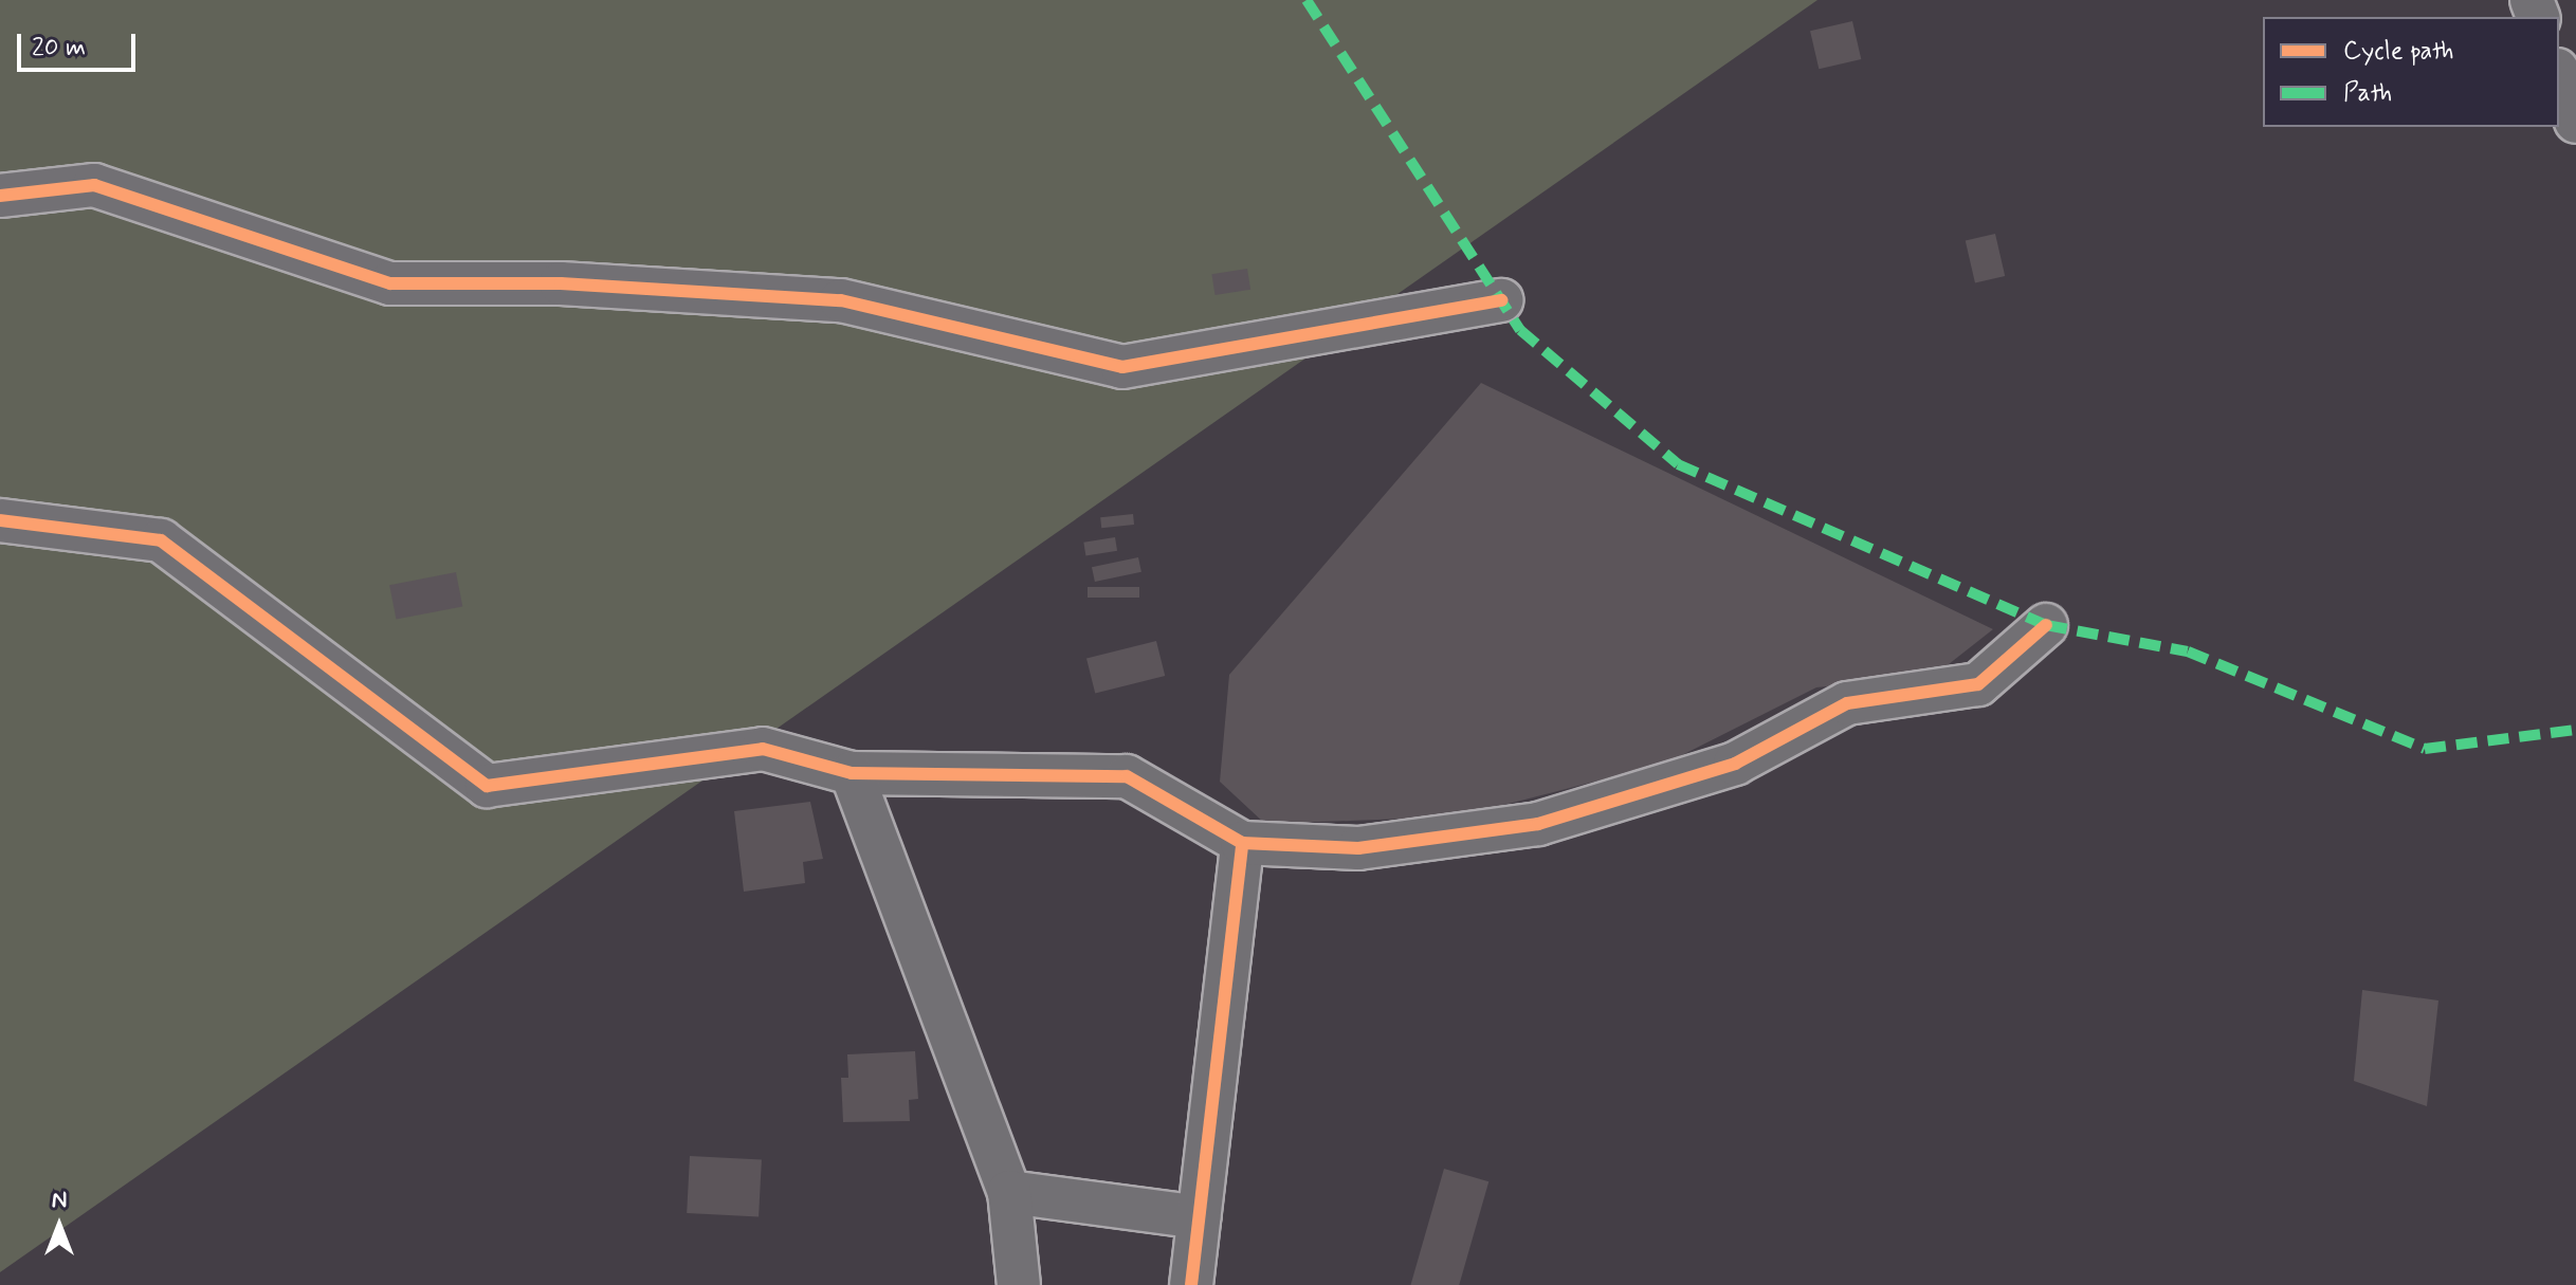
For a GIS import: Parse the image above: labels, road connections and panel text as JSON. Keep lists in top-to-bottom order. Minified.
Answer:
{"legend":["Cycle path","Path"],"scale_bar":"20 m","north":"top"}
